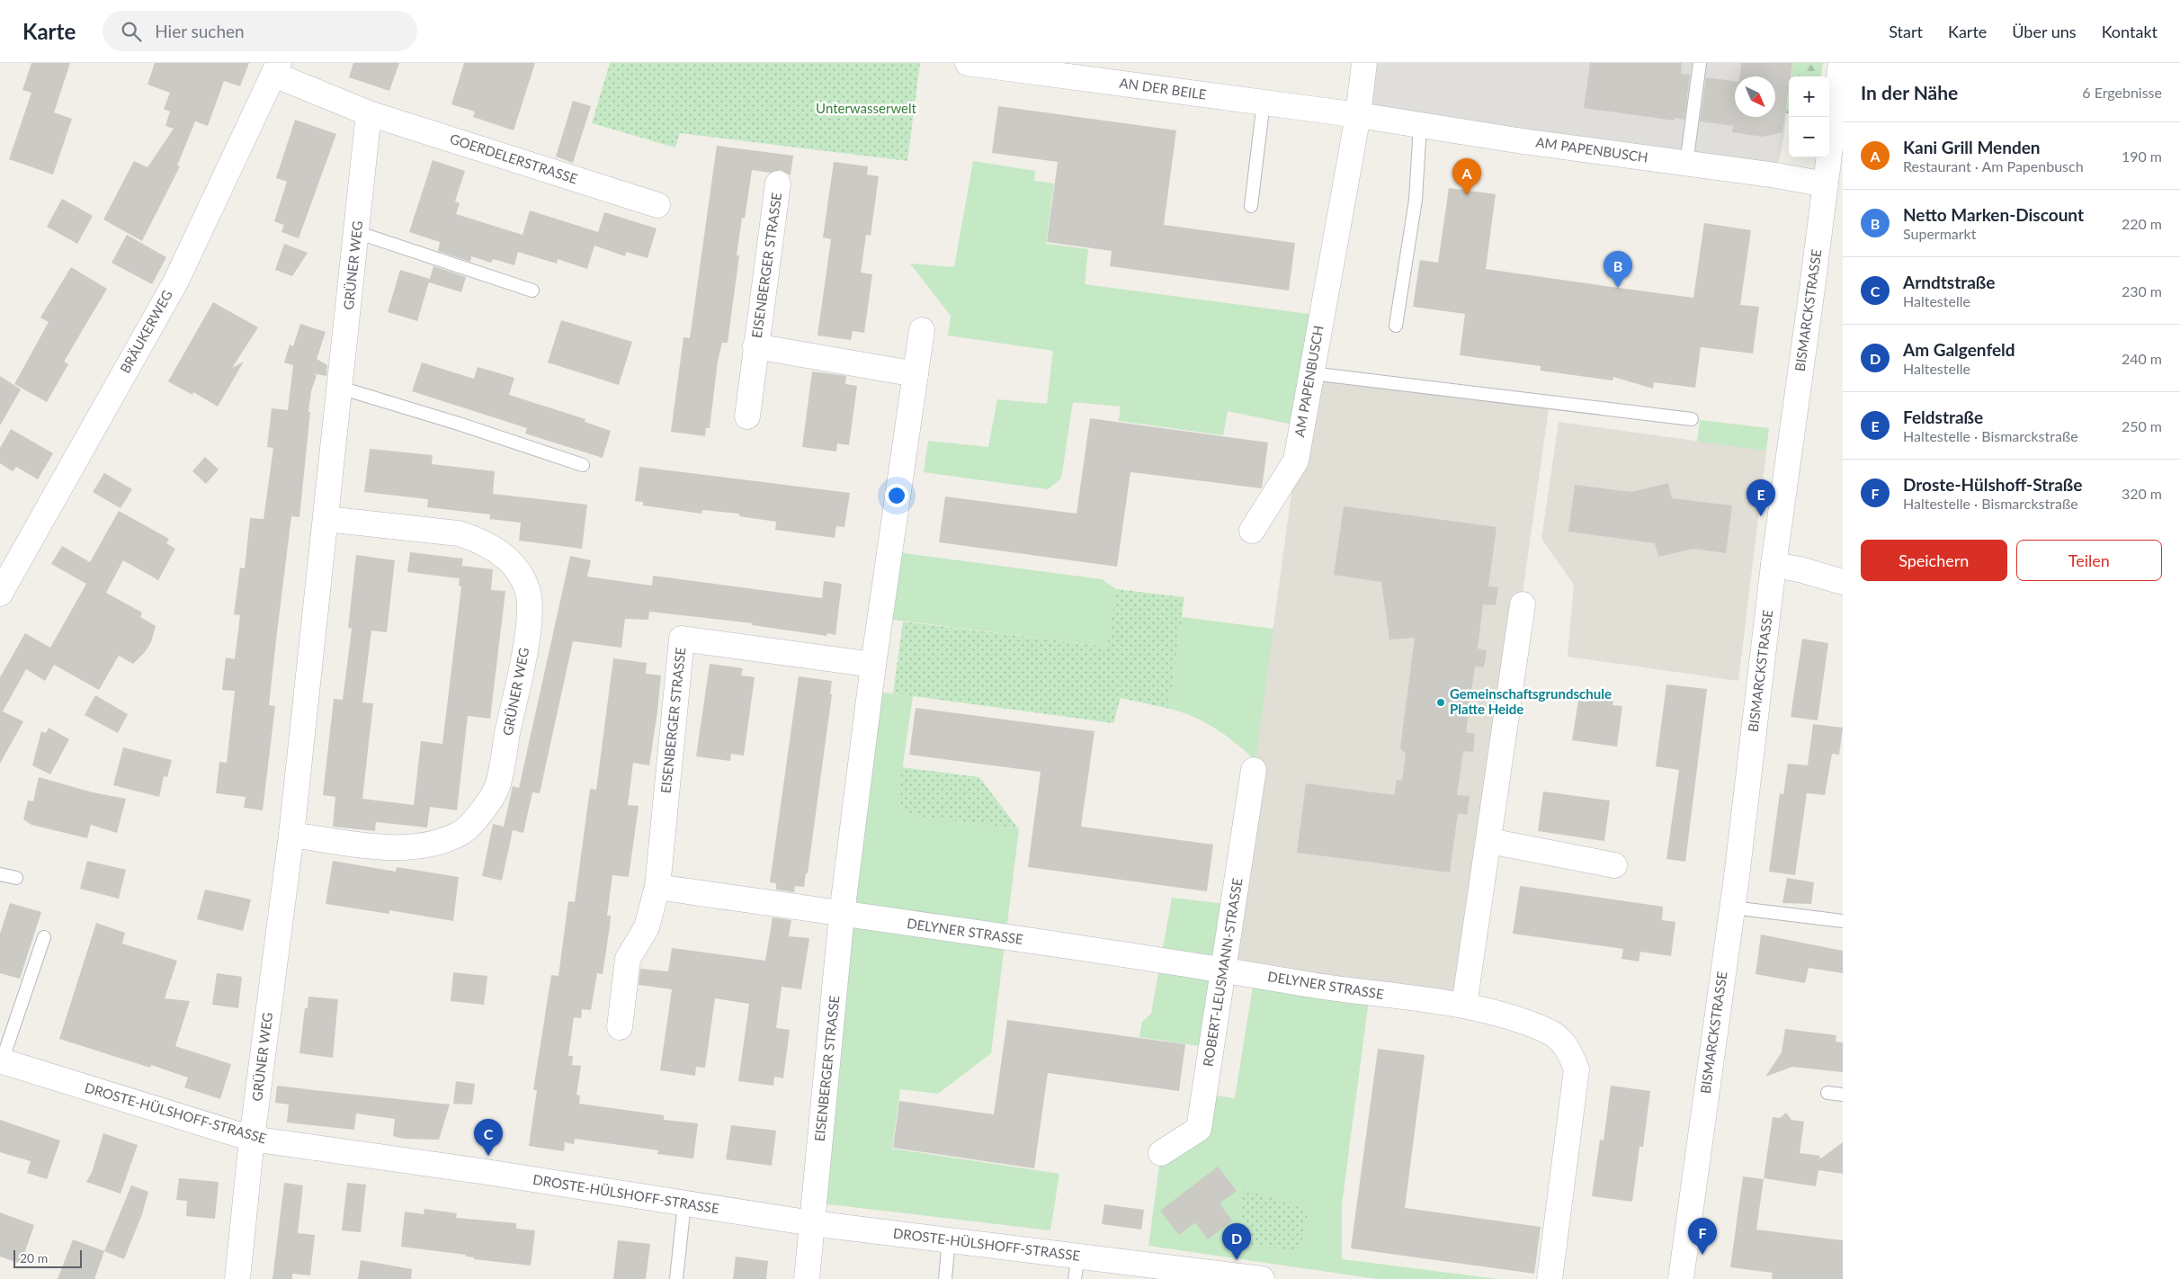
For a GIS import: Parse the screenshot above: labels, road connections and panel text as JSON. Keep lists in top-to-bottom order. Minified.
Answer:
{"streets":{"street":["AN DER BEILE","AM PAPENBUSCH","GOERDELERSTRASSE","GRÜNER WEG","EISENBERGER STRASSE","BISMARCKSTRASSE","BRÄUKERWEG","DELYNER STRASSE","ROBERT-LEUSMANN-STRASSE","DROSTE-HÜLSHOFF-STRASSE"]},"crossings":[["AN DER BEILE","AM PAPENBUSCH"],["AM PAPENBUSCH","BISMARCKSTRASSE"],["GOERDELERSTRASSE","GRÜNER WEG"],["GRÜNER WEG","DROSTE-HÜLSHOFF-STRASSE"],["EISENBERGER STRASSE","DELYNER STRASSE"],["EISENBERGER STRASSE","DROSTE-HÜLSHOFF-STRASSE"],["DELYNER STRASSE","ROBERT-LEUSMANN-STRASSE"]],"parks":["Unterwasserwelt"],"places":["Gemeinschaftsgrundschule Platte Heide"],"scale_bar":"20 m","north":"bottom right","page":{"header":"Karte","search":"Hier suchen","nav":["Start","Karte","Über uns","Kontakt"],"heading":["In der Nähe","6 Ergebnisse"],"map_buttons":["+","−"],"list":[{"mark":"A","name":"Kani Grill Menden","note":"Restaurant · Am Papenbusch","value":"190 m"},{"mark":"B","name":"Netto Marken-Discount","note":"Supermarkt","value":"220 m"},{"mark":"C","name":"Arndtstraße","note":"Haltestelle","value":"230 m"},{"mark":"D","name":"Am Galgenfeld","note":"Haltestelle","value":"240 m"},{"mark":"E","name":"Feldstraße","note":"Haltestelle · Bismarckstraße","value":"250 m"},{"mark":"F","name":"Droste-Hülshoff-Straße","note":"Haltestelle · Bismarckstraße","value":"320 m"}],"pins":["A","B","E","C","F","D"],"buttons":["Speichern","Teilen"],"scale":"20 m"}}
